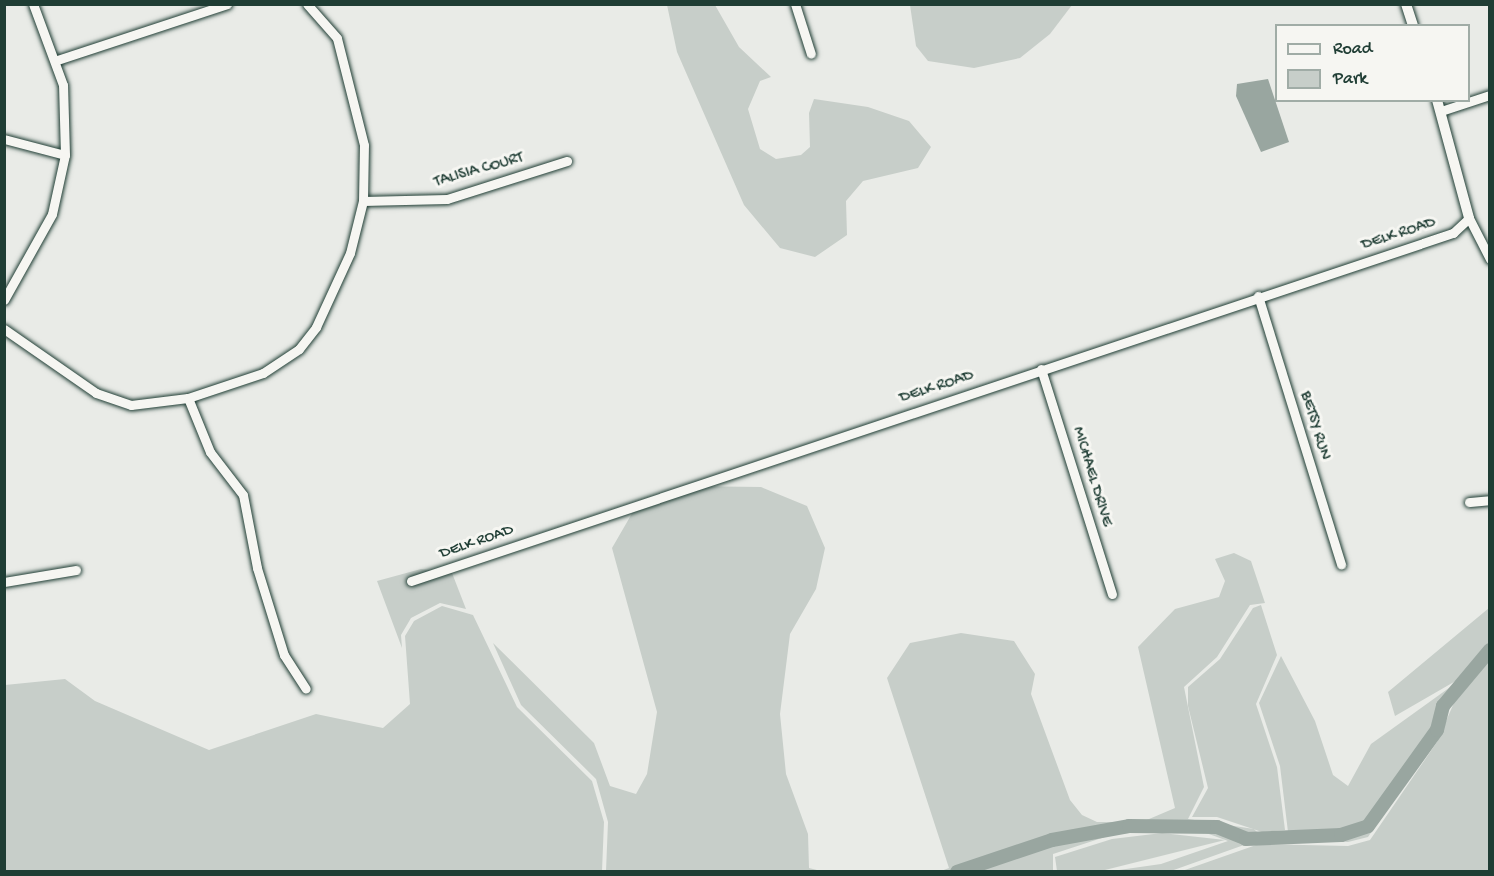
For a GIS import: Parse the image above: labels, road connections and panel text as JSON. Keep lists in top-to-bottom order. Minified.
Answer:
{"streets":{"street":["TALISIA COURT","DELK ROAD","BETSY RUN","MICHAEL DRIVE"]},"crossings":[["DELK ROAD","BETSY RUN"],["DELK ROAD","MICHAEL DRIVE"]],"legend":["Road","Park"]}
